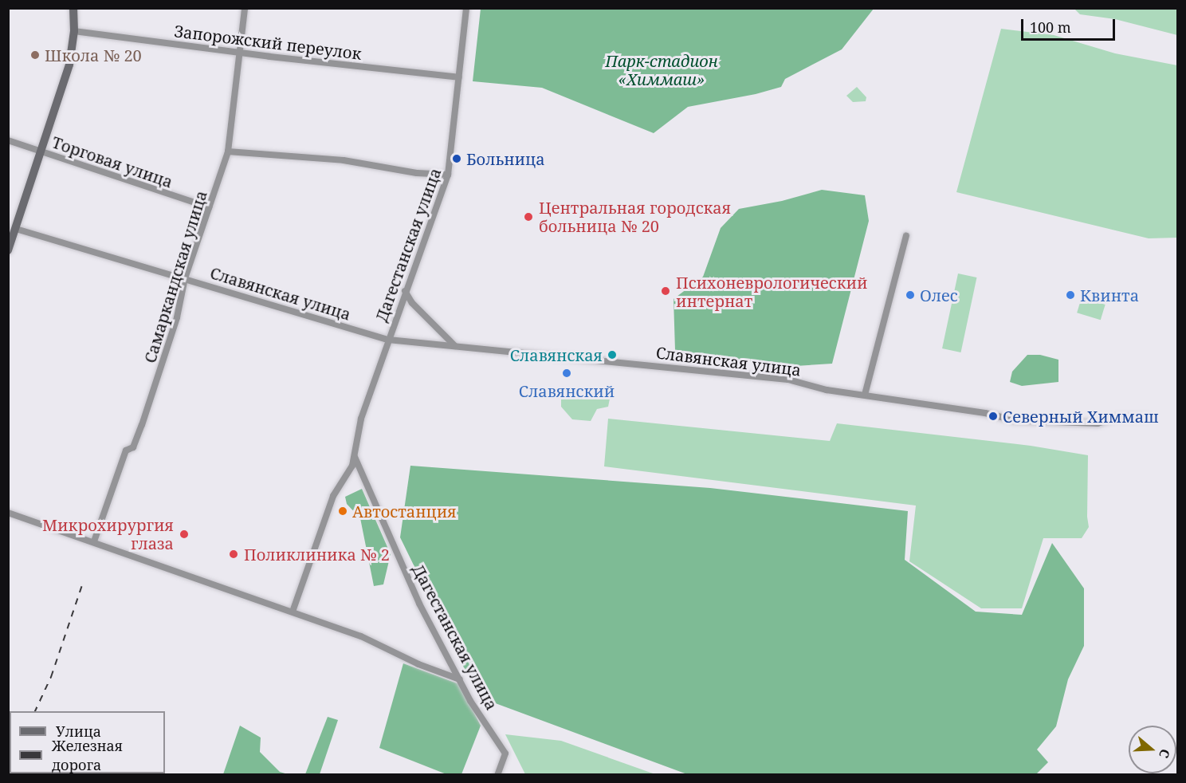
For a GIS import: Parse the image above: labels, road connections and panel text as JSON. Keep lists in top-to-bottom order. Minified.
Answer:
{"streets":{"street":["Запорожский переулок","Торговая улица","Дагестанская улица","Самаркандская улица","Славянская улица"]},"crossings":[["Запорожский переулок","Дагестанская улица"],["Запорожский переулок","Самаркандская улица"],["Торговая улица","Самаркандская улица"],["Дагестанская улица","Славянская улица"],["Самаркандская улица","Славянская улица"]],"parks":["Парк-стадион «Химмаш»"],"places":["Школа № 20","Больница","Центральная городская больница № 20","Психоневрологический интернат","Олес","Квинта","Славянская","Славянский","Северный Химмаш","Автостанция","Микрохирургия глаза","Поликлиника № 2"],"legend":["Улица","Железная дорога"],"scale_bar":"100 m","north":"right"}
